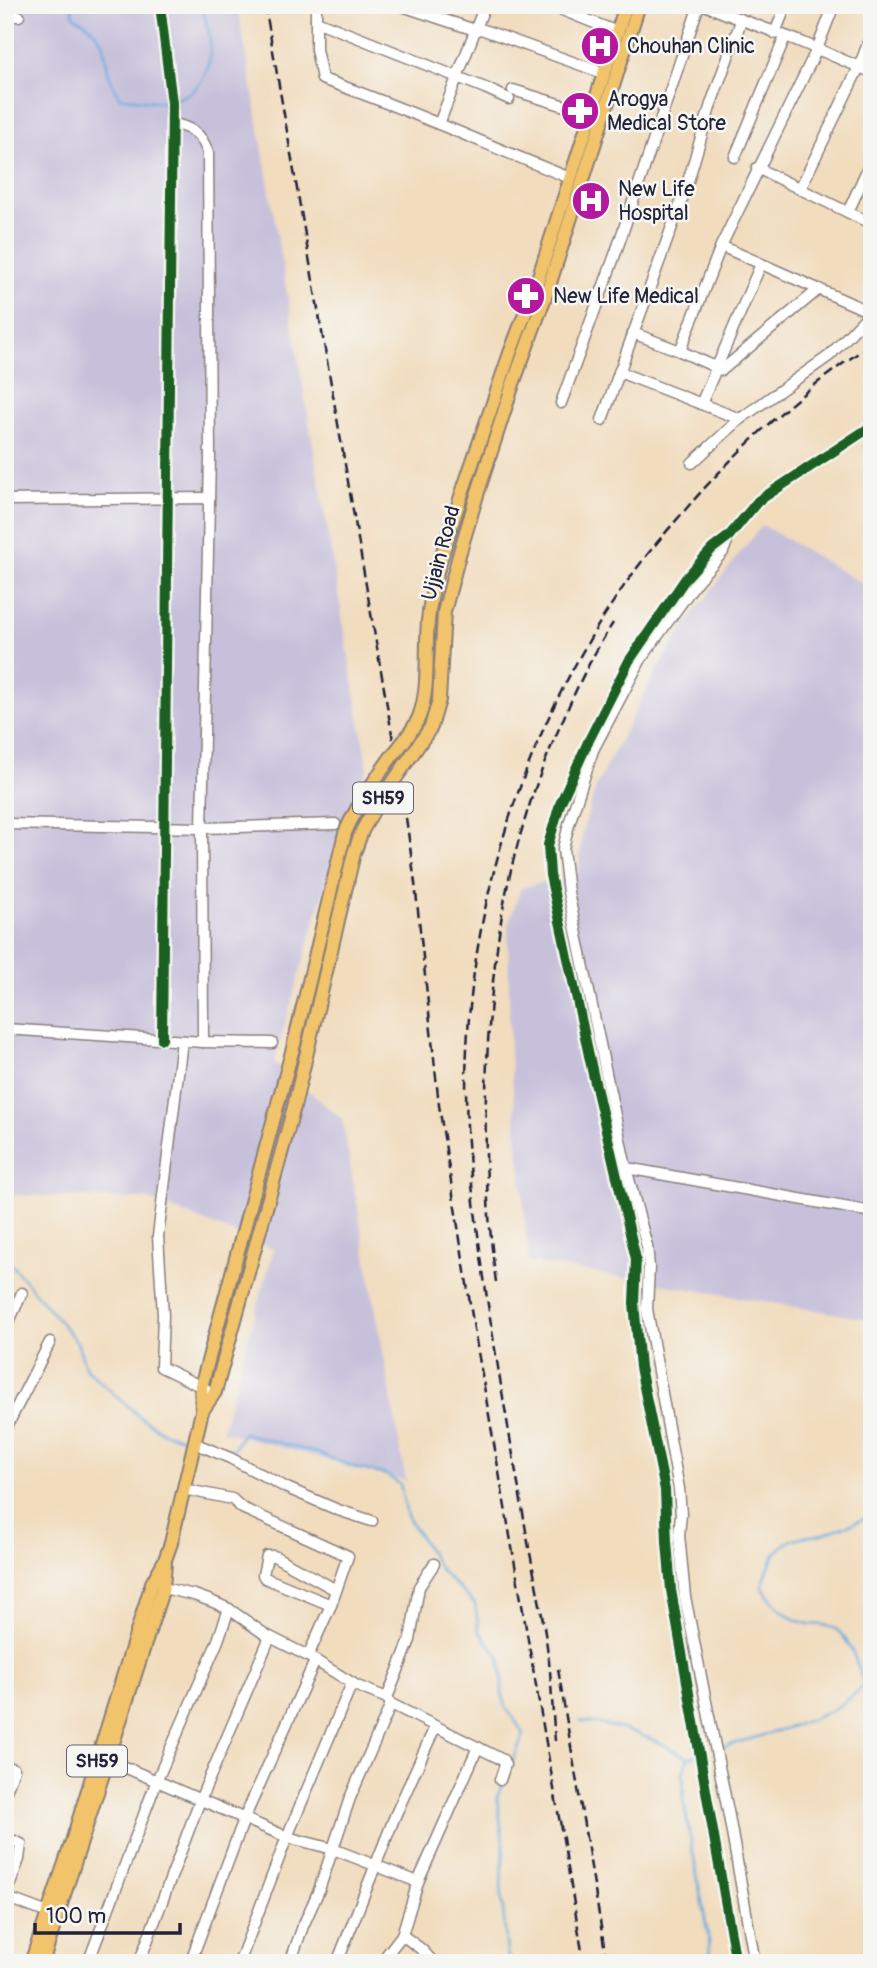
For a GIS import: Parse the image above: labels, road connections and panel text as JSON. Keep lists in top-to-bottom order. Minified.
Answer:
{"streets":{"main road":["Ujjain Road","SH59"]},"crossings":[["Ujjain Road","SH59"]],"places":{"hospital":["Chouhan Clinic","New Life Hospital"],"pharmacy":["Arogya Medical Store","New Life Medical"]},"scale_bar":"100 m"}
